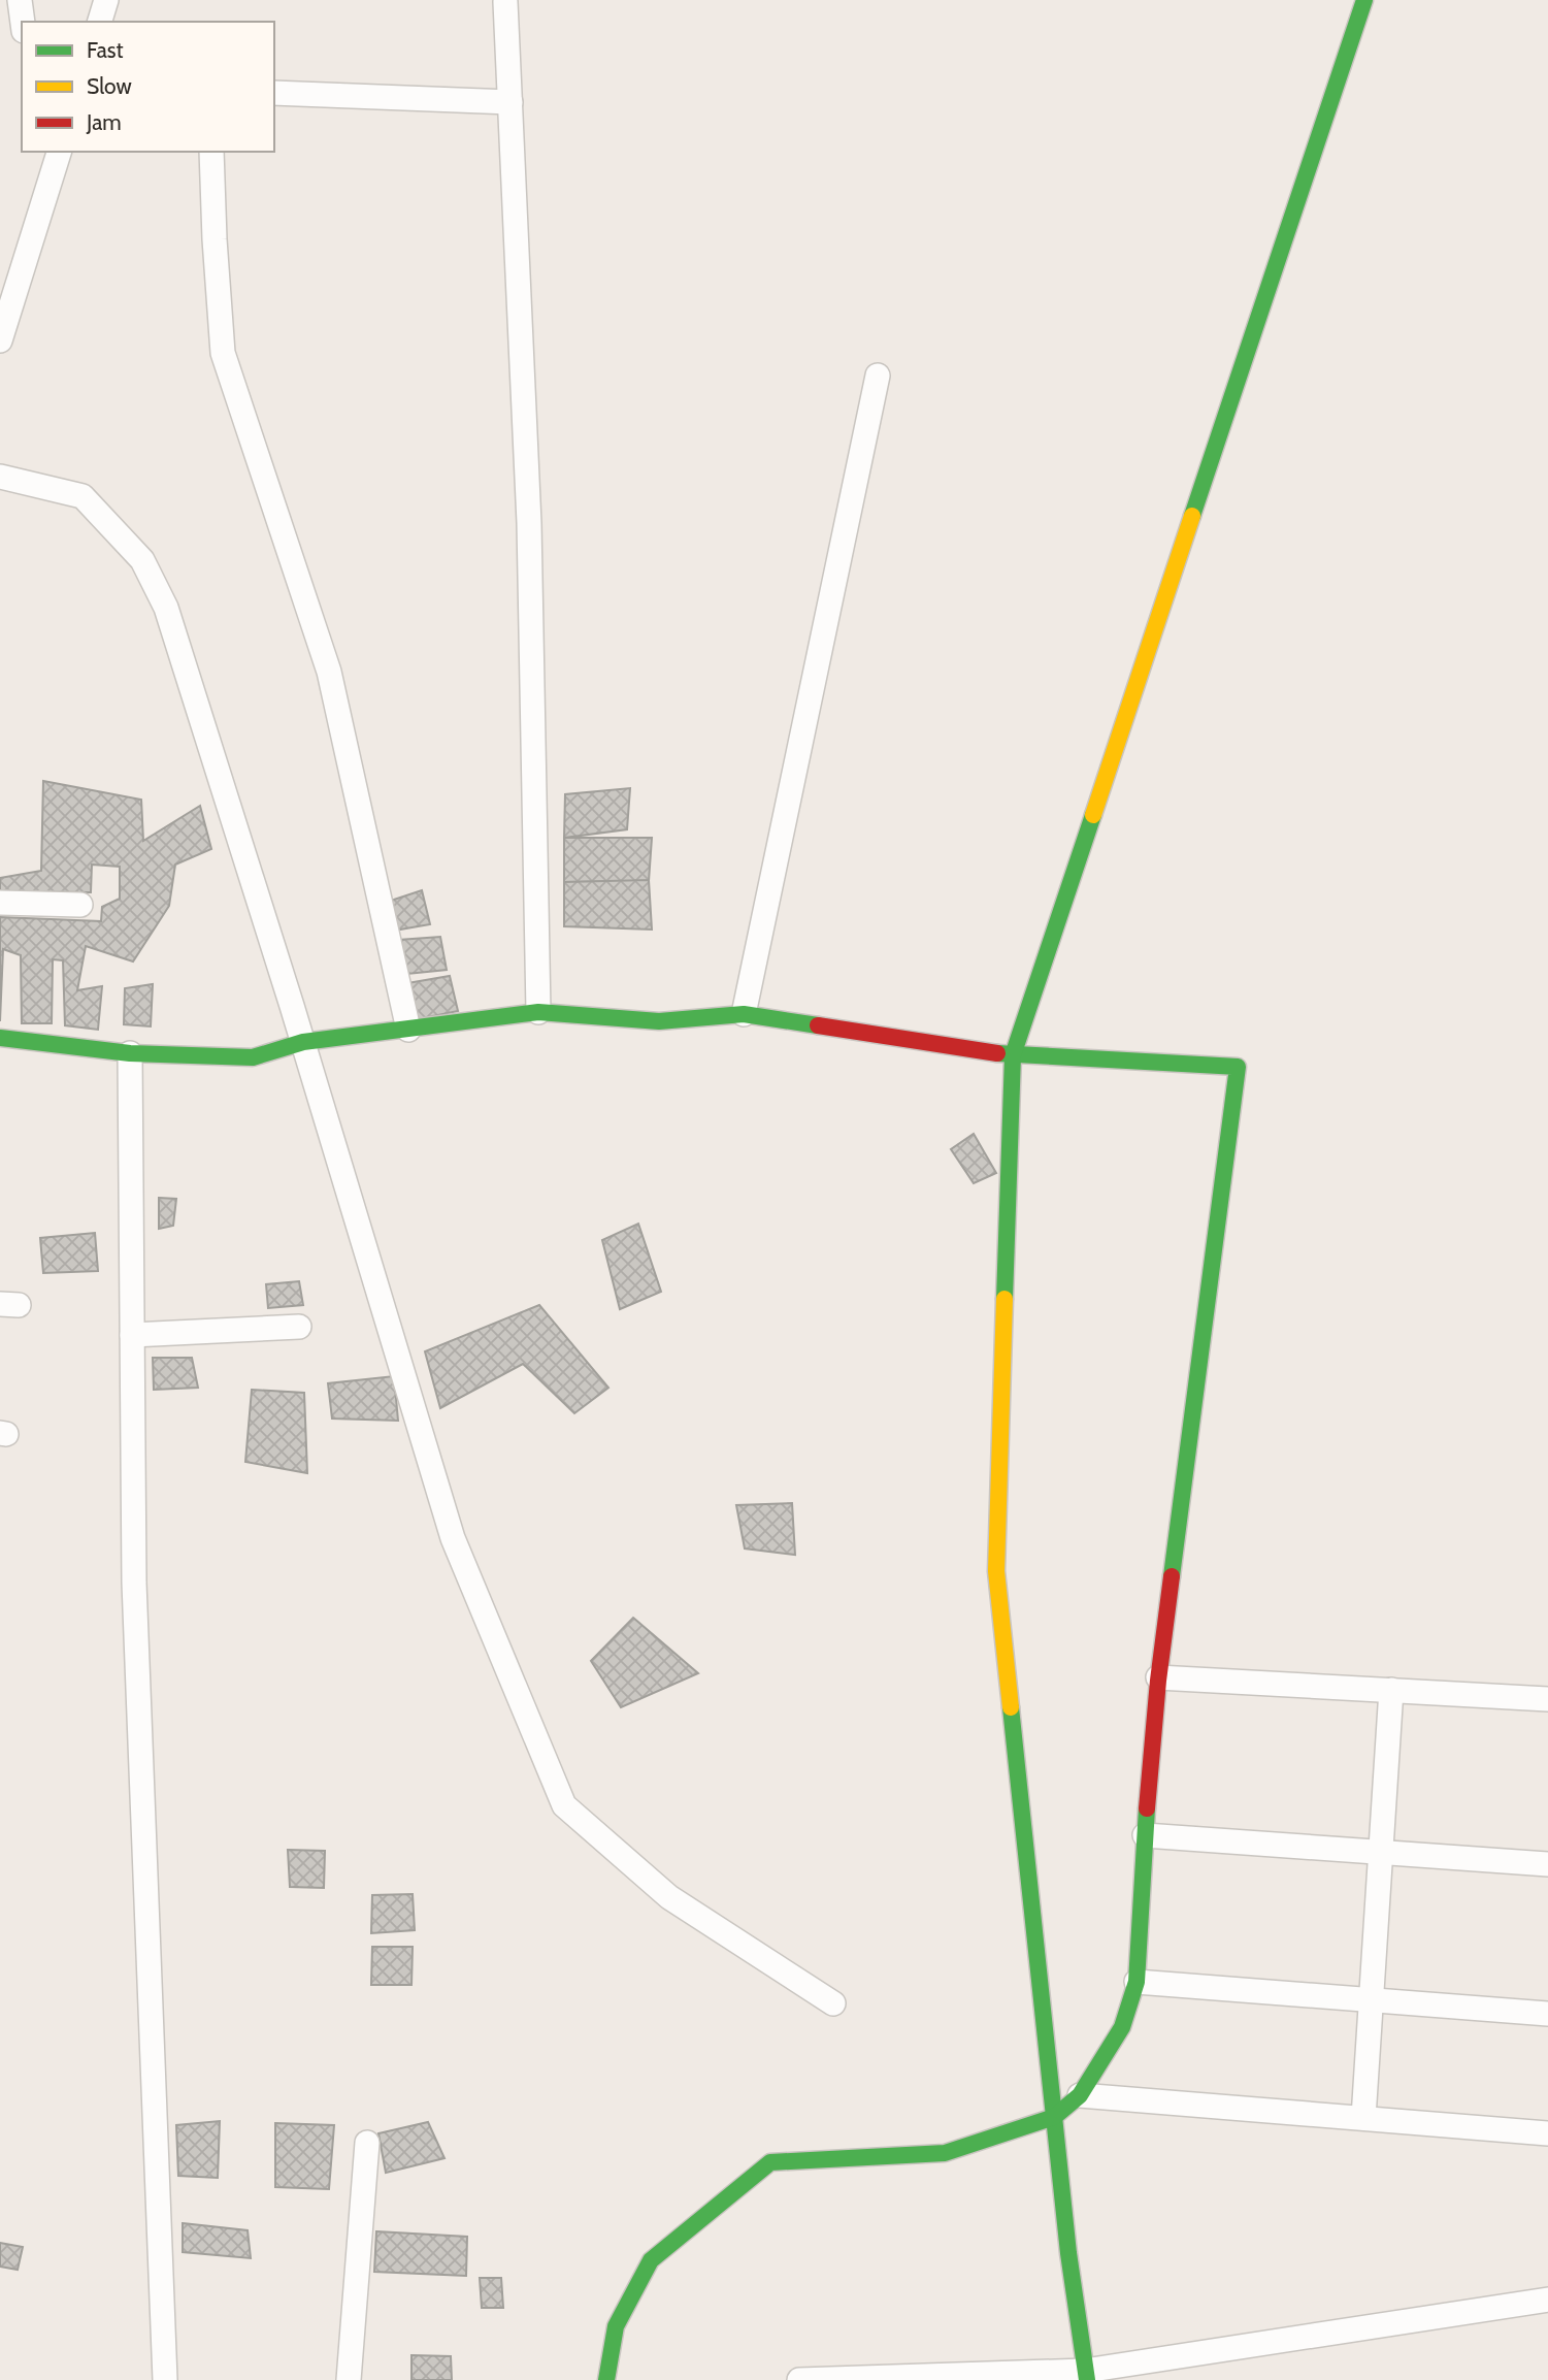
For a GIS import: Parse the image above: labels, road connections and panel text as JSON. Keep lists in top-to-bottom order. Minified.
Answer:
{"legend":["Fast","Slow","Jam"]}
